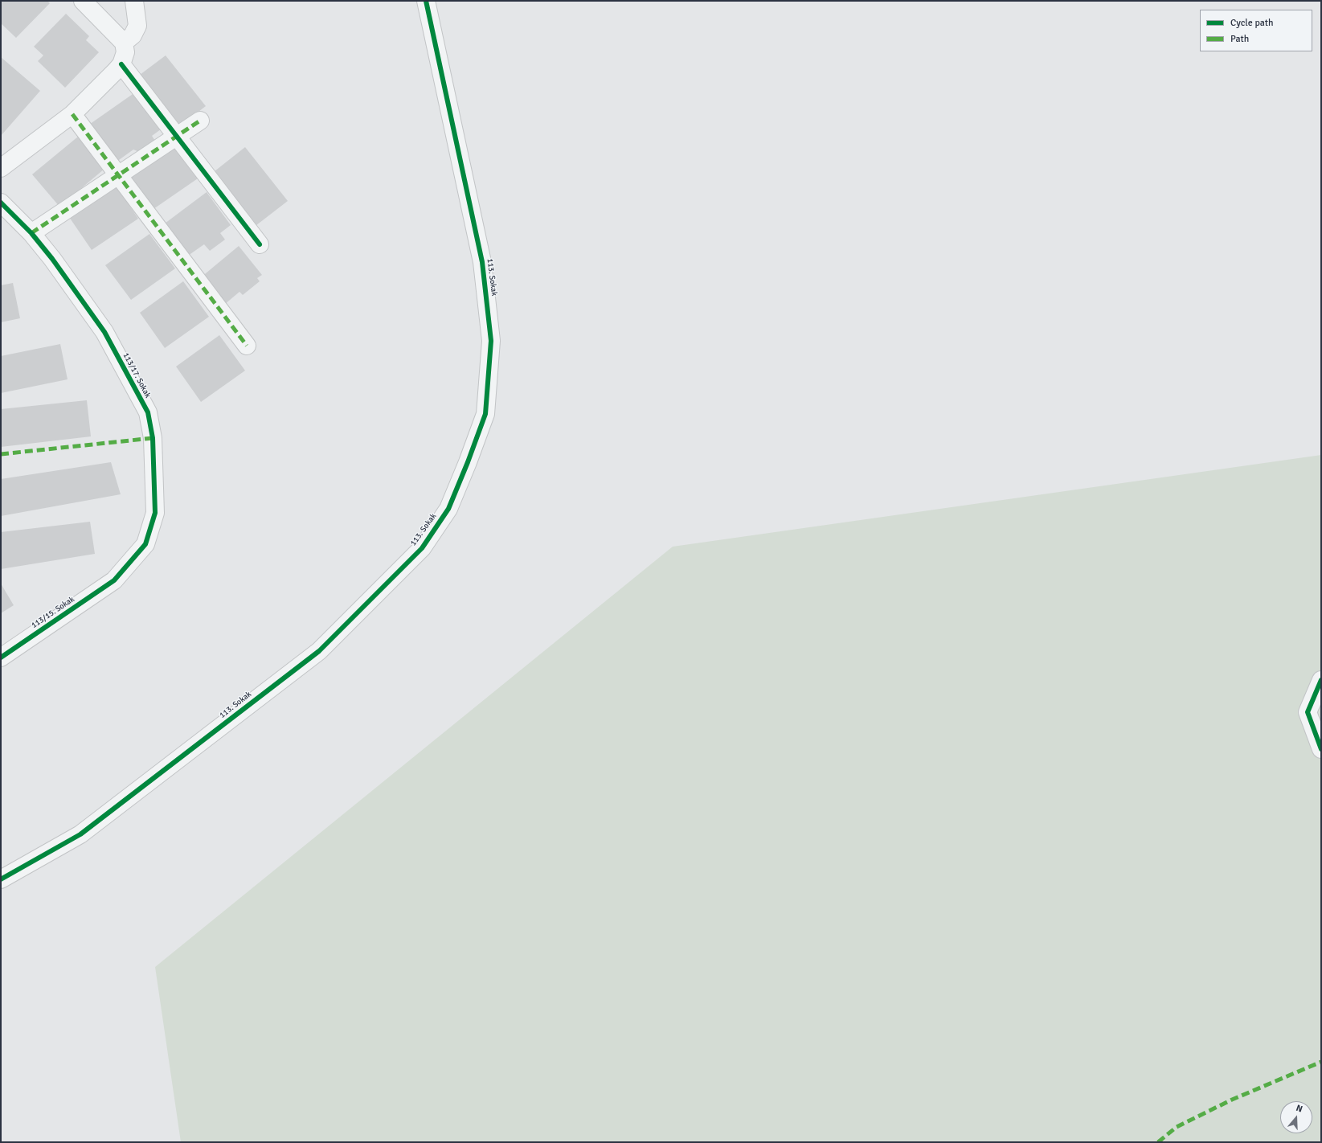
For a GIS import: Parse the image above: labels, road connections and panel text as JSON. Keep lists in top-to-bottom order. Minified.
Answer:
{"streets":{"street":["113. Sokak","113/17. Sokak","113/15. Sokak"]},"crossings":[["113/17. Sokak","113/15. Sokak"]],"legend":["Cycle path","Path"],"north":"top"}
